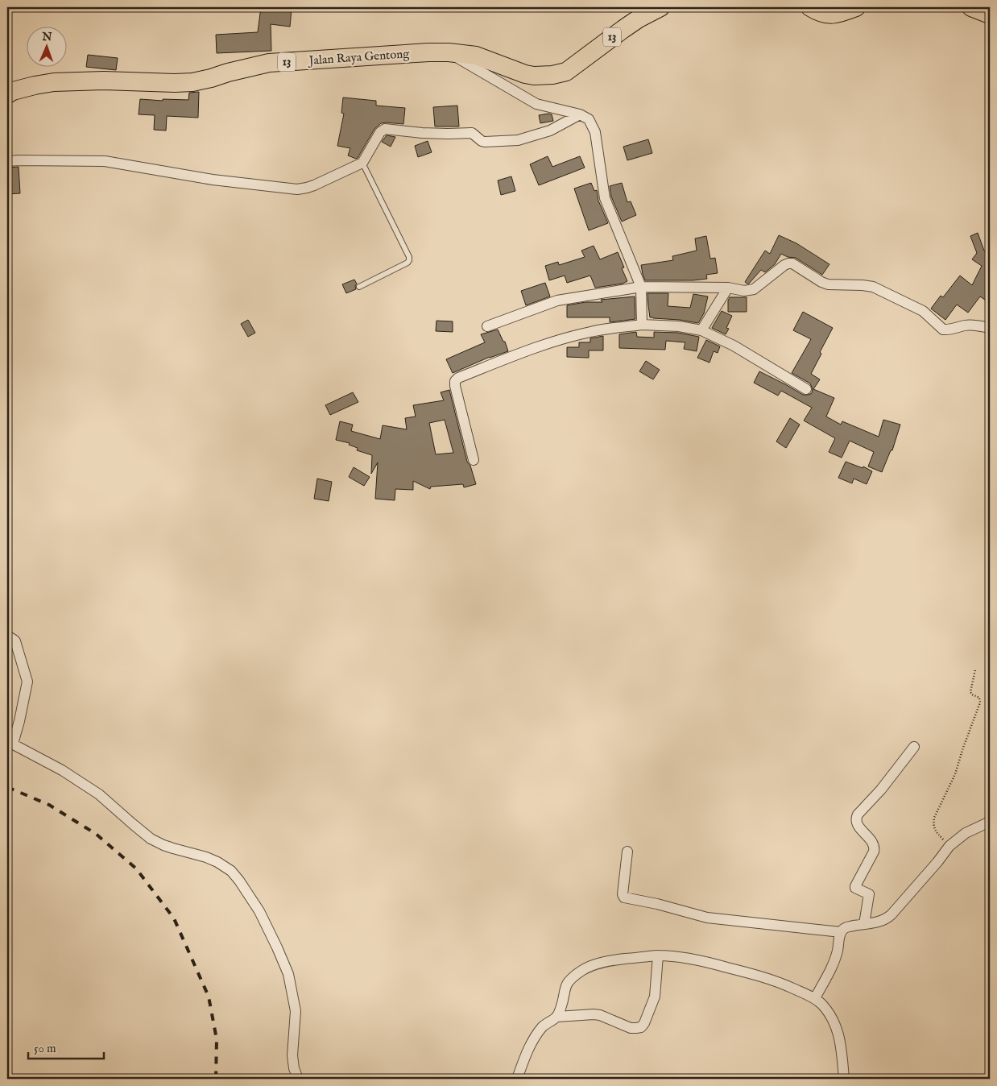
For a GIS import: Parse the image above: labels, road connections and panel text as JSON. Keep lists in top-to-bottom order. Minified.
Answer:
{"streets":{"highway":["13","Jalan Raya Gentong"]},"scale_bar":"50 m","north":"top"}
